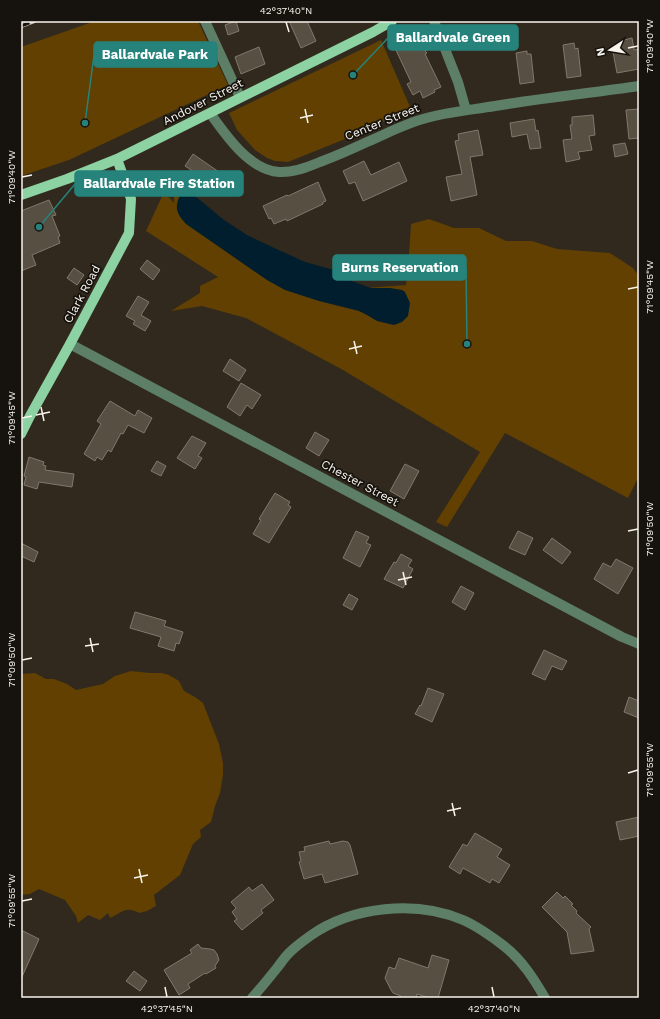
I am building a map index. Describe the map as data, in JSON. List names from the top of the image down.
{
  "streets": {
    "main road": ["Andover Street", "Clark Road"],
    "street": ["Center Street", "Chester Street"]
  },
  "crossings": [
    ["Andover Street", "Center Street"],
    ["Andover Street", "Clark Road"],
    ["Clark Road", "Chester Street"]
  ],
  "places": [
    "Ballardvale Green",
    "Ballardvale Park",
    "Ballardvale Fire Station",
    "Burns Reservation"
  ],
  "north": "left",
  "coordinates": [
    "42°37'40\"N",
    "71°09'40\"W",
    "71°09'45\"W",
    "71°09'50\"W",
    "71°09'55\"W",
    "42°37'45\"N"
  ]
}
